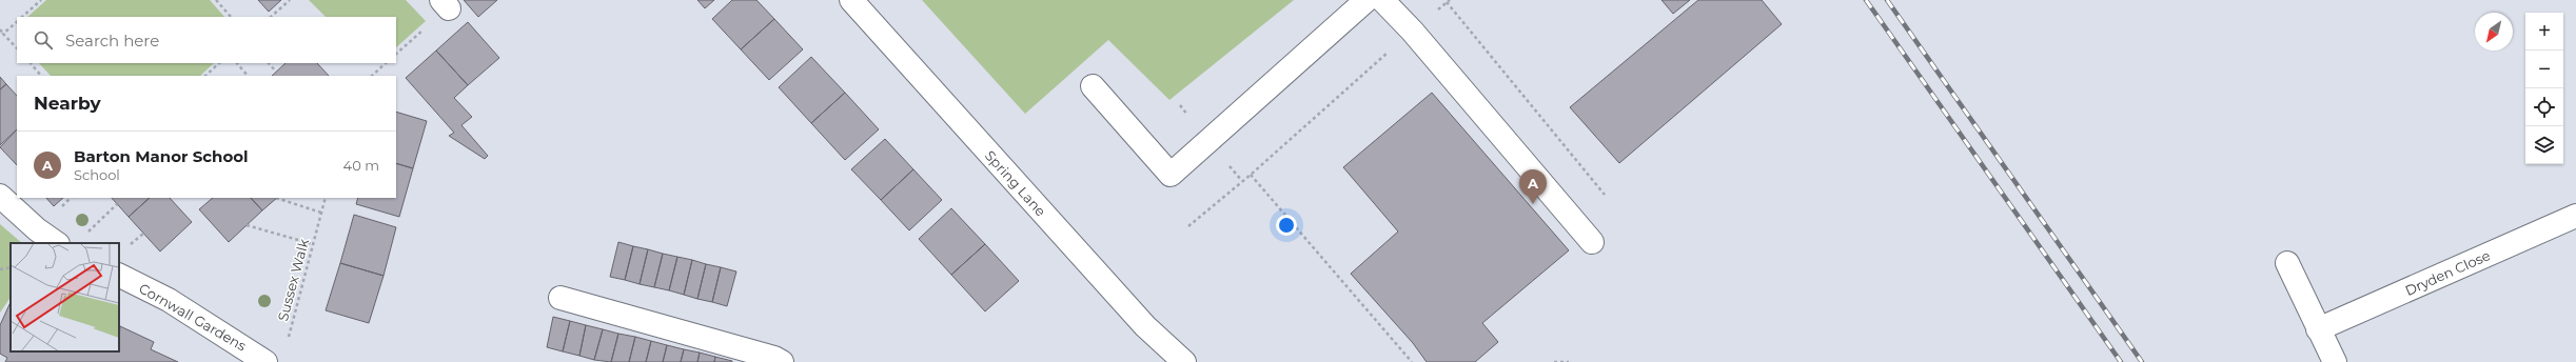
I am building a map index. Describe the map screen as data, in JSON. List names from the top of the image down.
{
  "streets": {
    "street": ["Spring Lane", "Dryden Close", "Cornwall Gardens"],
    "path": ["Sussex Walk"]
  },
  "crossings": [
    ["Sussex Walk", "Cornwall Gardens"]
  ],
  "north": "bottom left",
  "page": {
    "map_buttons": ["+", "−"],
    "search": "Search here",
    "heading": "Nearby",
    "list": [
      {
        "mark": "A",
        "name": "Barton Manor School",
        "note": "School",
        "value": "40 m"
      }
    ],
    "pins": "A"
  }
}
